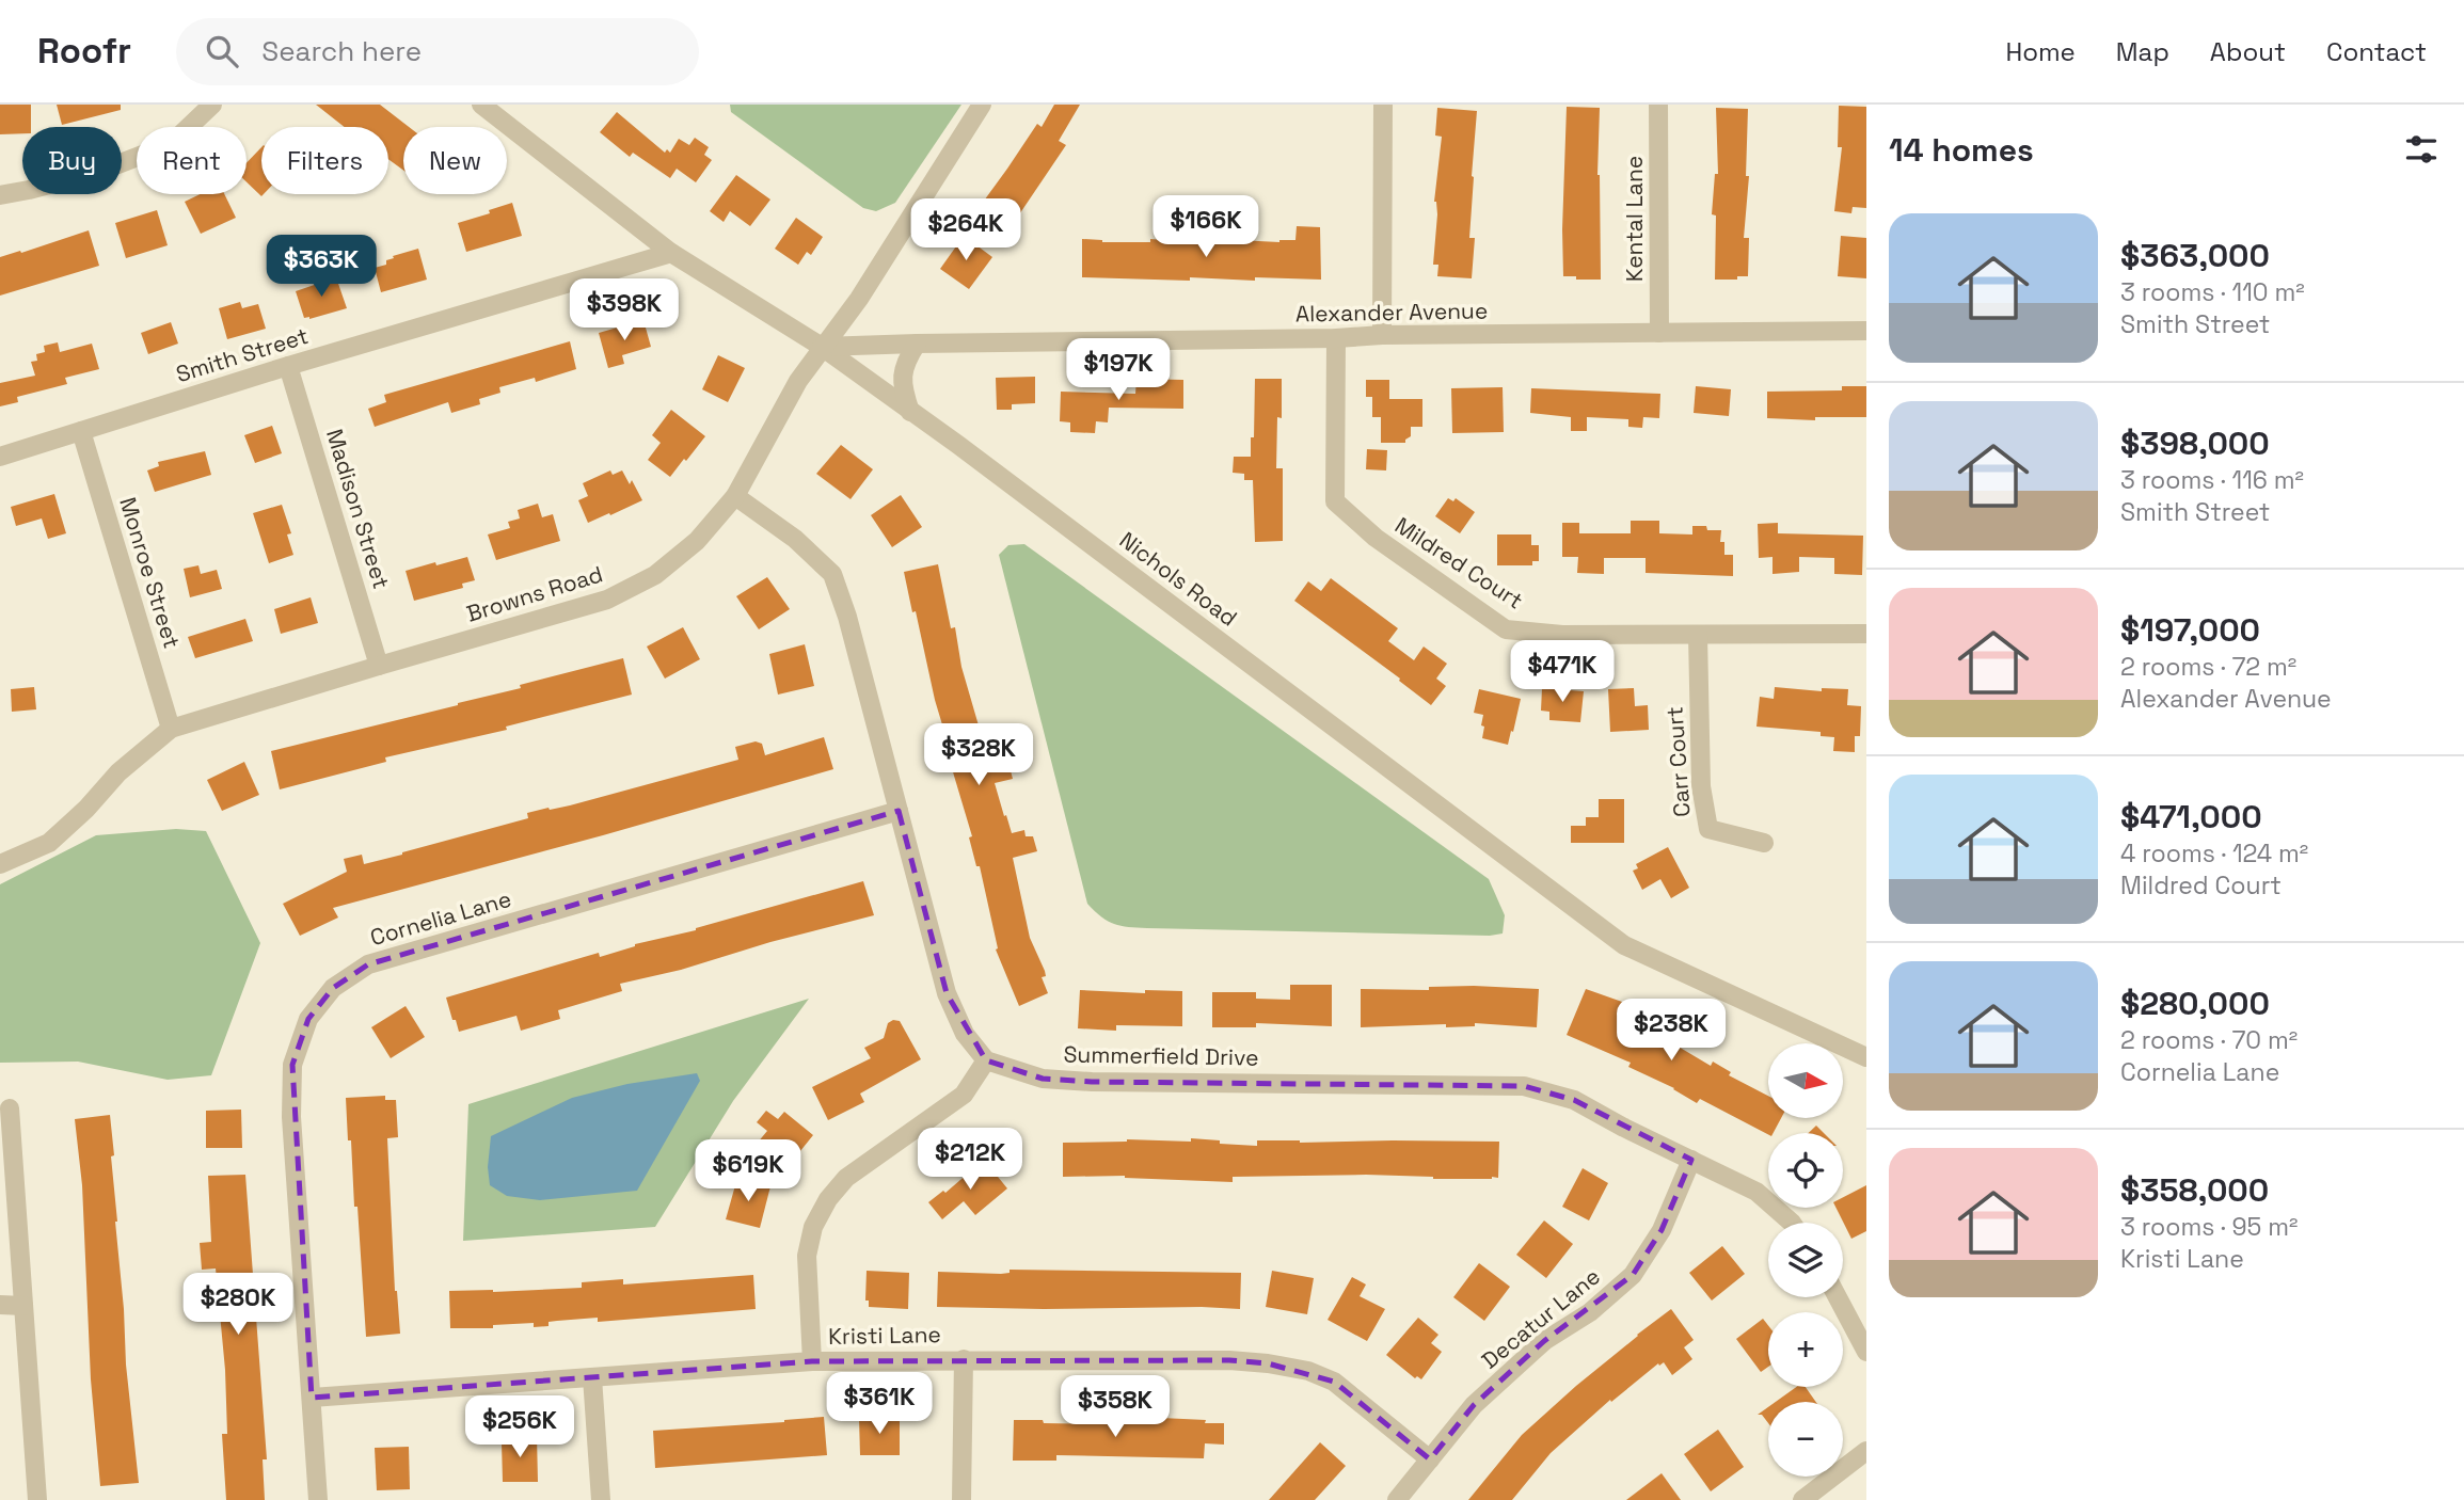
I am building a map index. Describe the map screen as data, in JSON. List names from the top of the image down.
{
  "streets": {
    "street": [
      "Kental Lane",
      "Alexander Avenue",
      "Smith Street",
      "Madison Street",
      "Mildred Court",
      "Monroe Street",
      "Nichols Road",
      "Browns Road",
      "Carr Court",
      "Cornelia Lane",
      "Summerfield Drive",
      "Decatur Lane",
      "Kristi Lane"
    ]
  },
  "crossings": [
    ["Kental Lane", "Alexander Avenue"],
    ["Alexander Avenue", "Mildred Court"],
    ["Alexander Avenue", "Nichols Road"],
    ["Alexander Avenue", "Browns Road"],
    ["Smith Street", "Madison Street"],
    ["Smith Street", "Monroe Street"],
    ["Smith Street", "Nichols Road"],
    ["Madison Street", "Browns Road"],
    ["Mildred Court", "Carr Court"],
    ["Monroe Street", "Browns Road"],
    ["Nichols Road", "Browns Road"],
    ["Cornelia Lane", "Kristi Lane"],
    ["Summerfield Drive", "Decatur Lane"],
    ["Decatur Lane", "Kristi Lane"]
  ],
  "north": "right",
  "page": {
    "header": "Roofr",
    "search": "Search here",
    "nav": [
      "Home",
      "Map",
      "About",
      "Contact"
    ],
    "heading": "14 homes",
    "chip": [
      "Buy",
      "Rent",
      "Filters",
      "New"
    ],
    "list": [
      {
        "name": "$363,000",
        "note": "3 rooms · 110 m² · Smith Street"
      },
      {
        "name": "$398,000",
        "note": "3 rooms · 116 m² · Smith Street"
      },
      {
        "name": "$197,000",
        "note": "2 rooms · 72 m² · Alexander Avenue"
      },
      {
        "name": "$471,000",
        "note": "4 rooms · 124 m² · Mildred Court"
      },
      {
        "name": "$280,000",
        "note": "2 rooms · 70 m² · Cornelia Lane"
      },
      {
        "name": "$358,000",
        "note": "3 rooms · 95 m² · Kristi Lane"
      }
    ],
    "price": [
      "$166K",
      "$264K",
      "$363K",
      "$398K",
      "$197K",
      "$471K",
      "$328K",
      "$238K",
      "$212K",
      "$619K",
      "$280K",
      "$361K",
      "$358K",
      "$256K"
    ],
    "map_buttons": ["+", "−"]
  }
}
